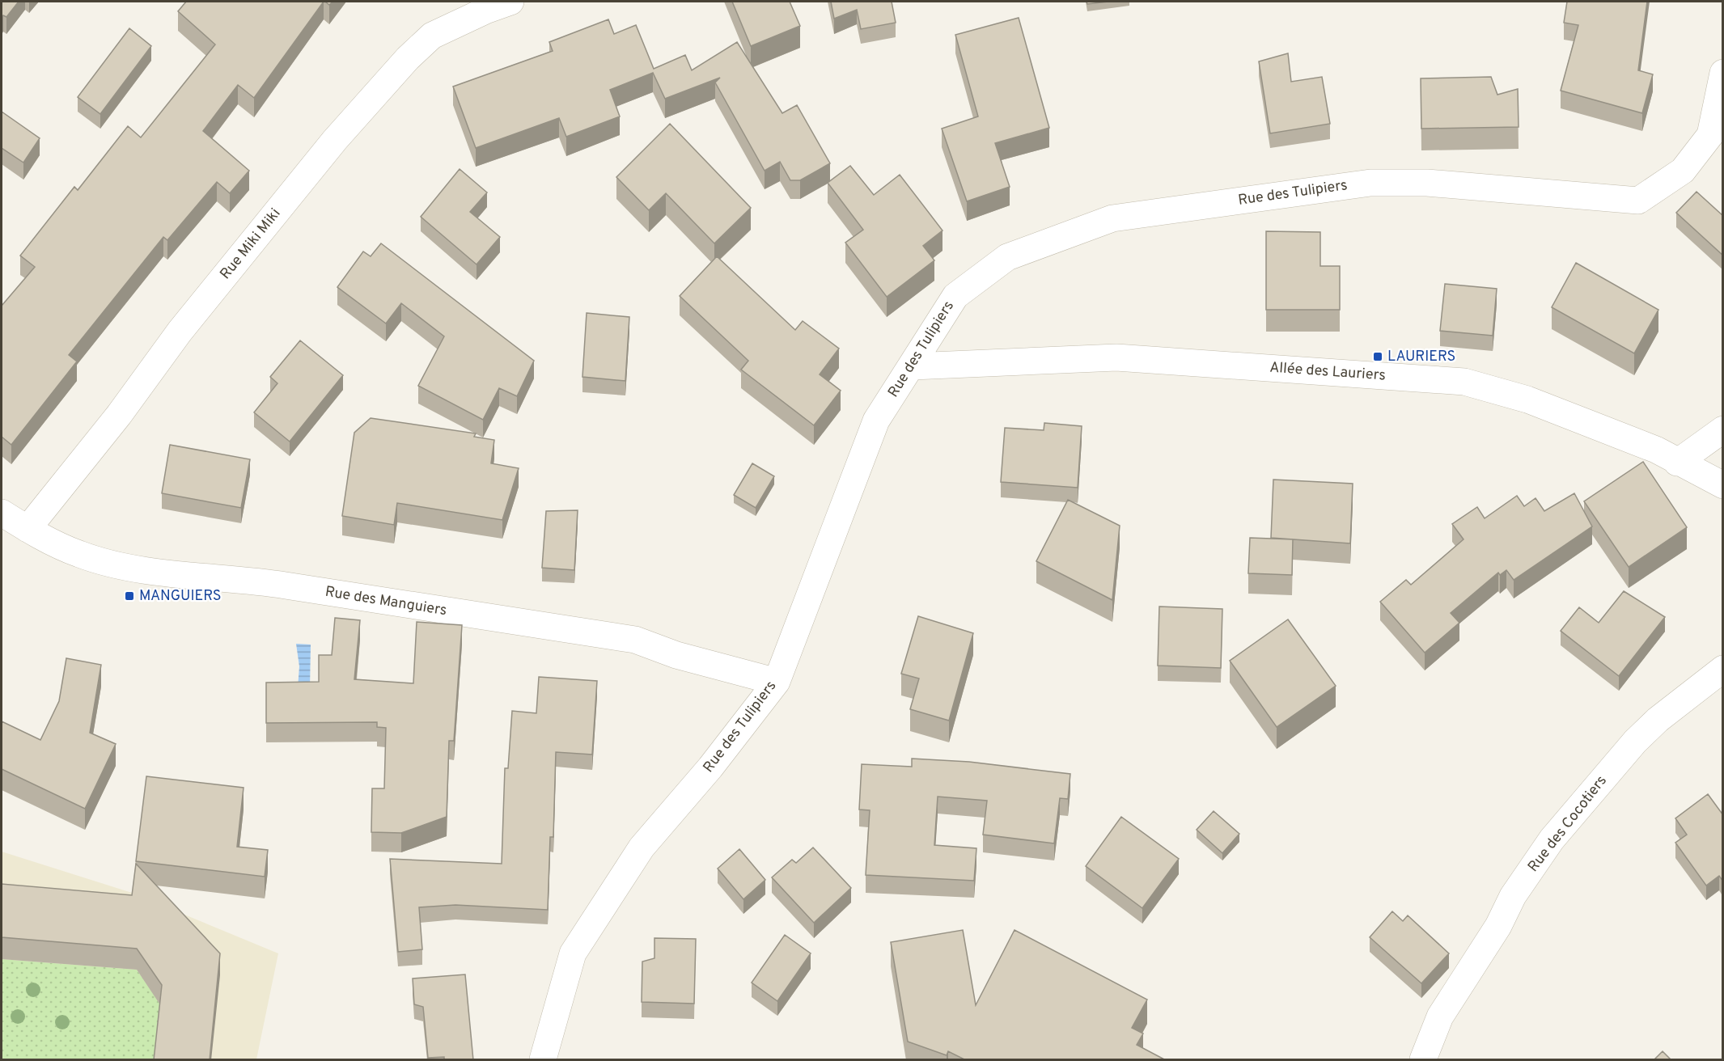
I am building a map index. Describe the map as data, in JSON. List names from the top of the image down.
{
  "streets": {
    "street": [
      "Rue des Tulipiers",
      "Rue Miki Miki",
      "Allée des Lauriers",
      "Rue des Manguiers",
      "Rue des Cocotiers"
    ]
  },
  "crossings": [
    ["Rue des Tulipiers", "Allée des Lauriers"],
    ["Rue des Tulipiers", "Rue des Manguiers"],
    ["Rue Miki Miki", "Rue des Manguiers"]
  ],
  "places": {
    "transit": ["LAURIERS", "MANGUIERS"]
  }
}
